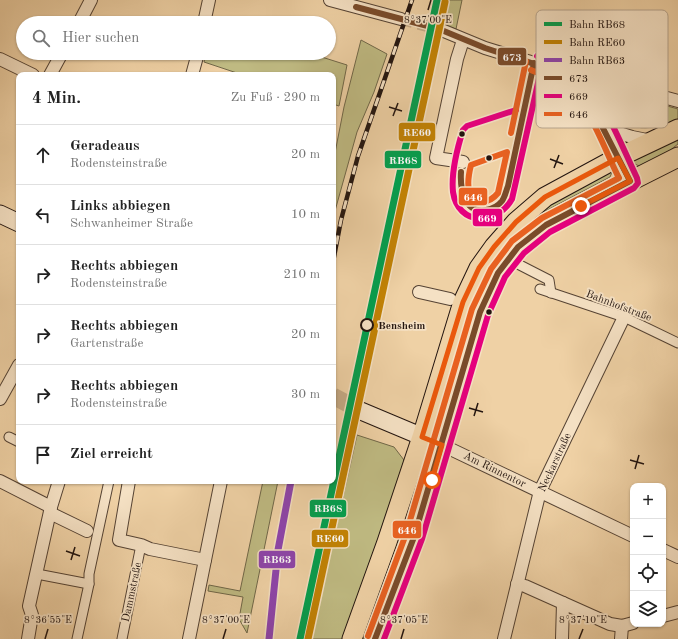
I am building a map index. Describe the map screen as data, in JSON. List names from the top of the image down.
{
  "streets": {
    "street": [
      "Bahnhofstraße",
      "Neckarstraße",
      "Am Rinnentor",
      "Dammstraße"
    ]
  },
  "crossings": [
    ["Bahnhofstraße", "Neckarstraße"],
    ["Neckarstraße", "Am Rinnentor"]
  ],
  "places": ["Bensheim"],
  "lines": [
    "rail line RB68",
    "rail line RE60",
    "transit line 673",
    "transit line 646",
    "transit line 669",
    "rail line RB63"
  ],
  "legend": [
    "Bahn RB68",
    "Bahn RE60",
    "Bahn RB63",
    "673",
    "669",
    "646"
  ],
  "page": {
    "search": "Hier suchen",
    "heading": ["4 Min.", "Zu Fuß · 290 m"],
    "list": [
      ["Geradeaus", "Rodensteinstraße", "20 m"],
      ["Links abbiegen", "Schwanheimer Straße", "10 m"],
      ["Rechts abbiegen", "Rodensteinstraße", "210 m"],
      ["Rechts abbiegen", "Gartenstraße", "20 m"],
      ["Rechts abbiegen", "Rodensteinstraße", "30 m"],
      "Ziel erreicht"
    ],
    "map_buttons": ["+", "−"]
  },
  "coordinates": [
    "8°37'00\"E",
    "8°36'55\"E",
    "8°37'05\"E",
    "8°37'10\"E"
  ]
}
